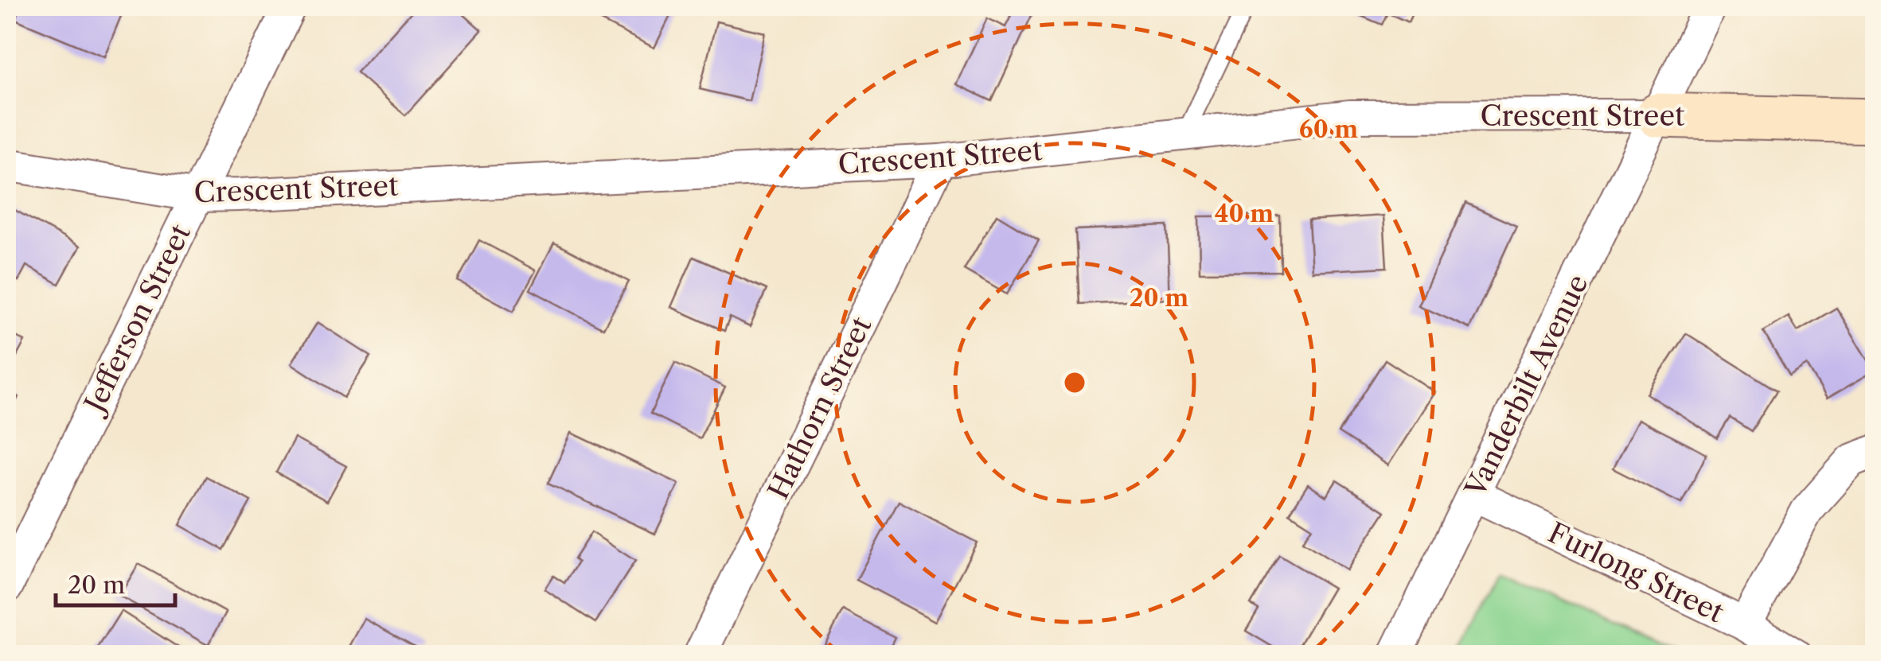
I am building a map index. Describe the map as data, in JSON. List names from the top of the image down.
{
  "streets": {
    "street": [
      "Crescent Street",
      "Jefferson Street",
      "Vanderbilt Avenue",
      "Hathorn Street",
      "Furlong Street"
    ]
  },
  "crossings": [
    ["Crescent Street", "Jefferson Street"],
    ["Crescent Street", "Vanderbilt Avenue"],
    ["Crescent Street", "Hathorn Street"],
    ["Vanderbilt Avenue", "Furlong Street"]
  ],
  "scale_bar": "20 m",
  "rings": ["60 m", "40 m", "20 m"]
}
